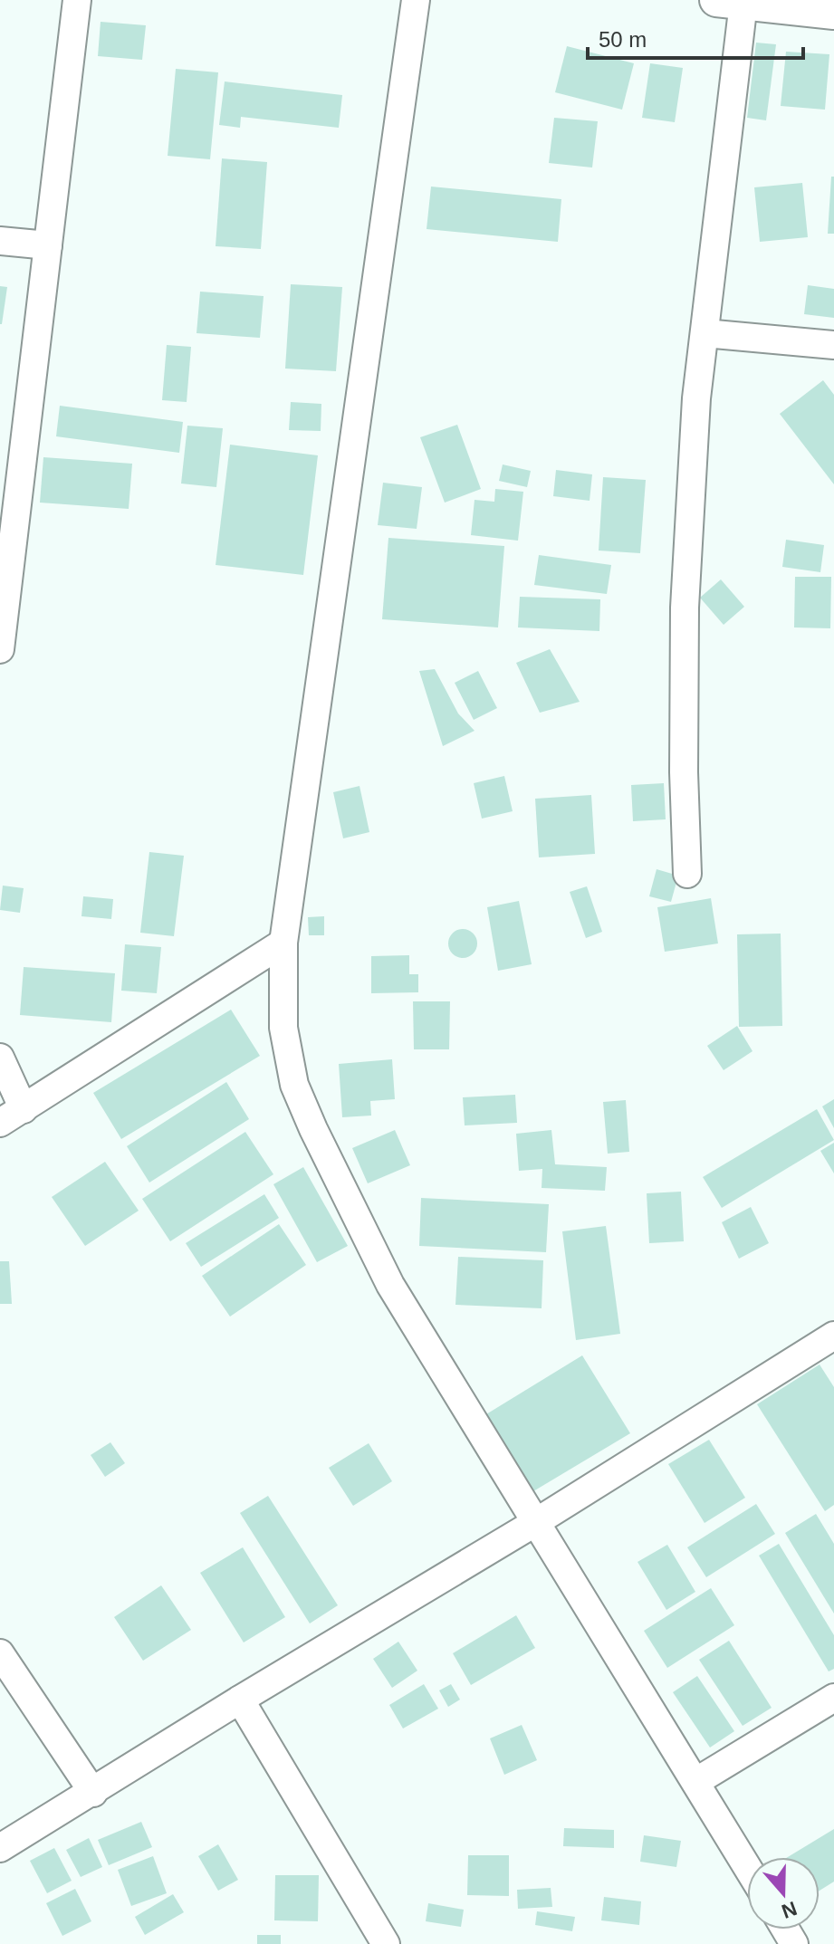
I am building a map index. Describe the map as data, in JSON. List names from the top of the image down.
{
  "scale_bar": "50 m",
  "north": "bottom"
}
